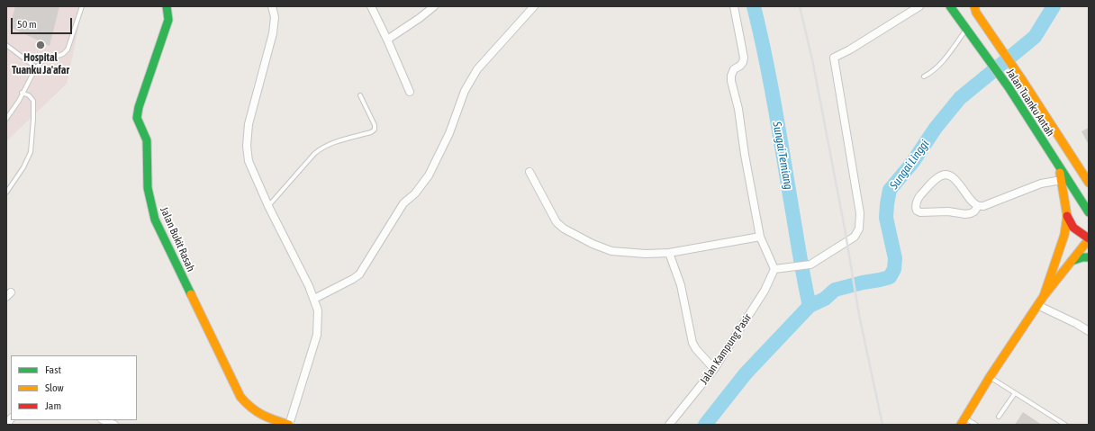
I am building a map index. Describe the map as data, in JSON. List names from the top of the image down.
{
  "streets": {
    "main road": ["Jalan Tuanku Antah", "Jalan Bukit Rasah"],
    "street": ["Jalan Kampung Pasir"]
  },
  "water": ["Sungai Temiang", "Sungai Linggi"],
  "places": ["Hospital Tuanku Ja'afar"],
  "legend": ["Fast", "Slow", "Jam"],
  "scale_bar": "50 m"
}
